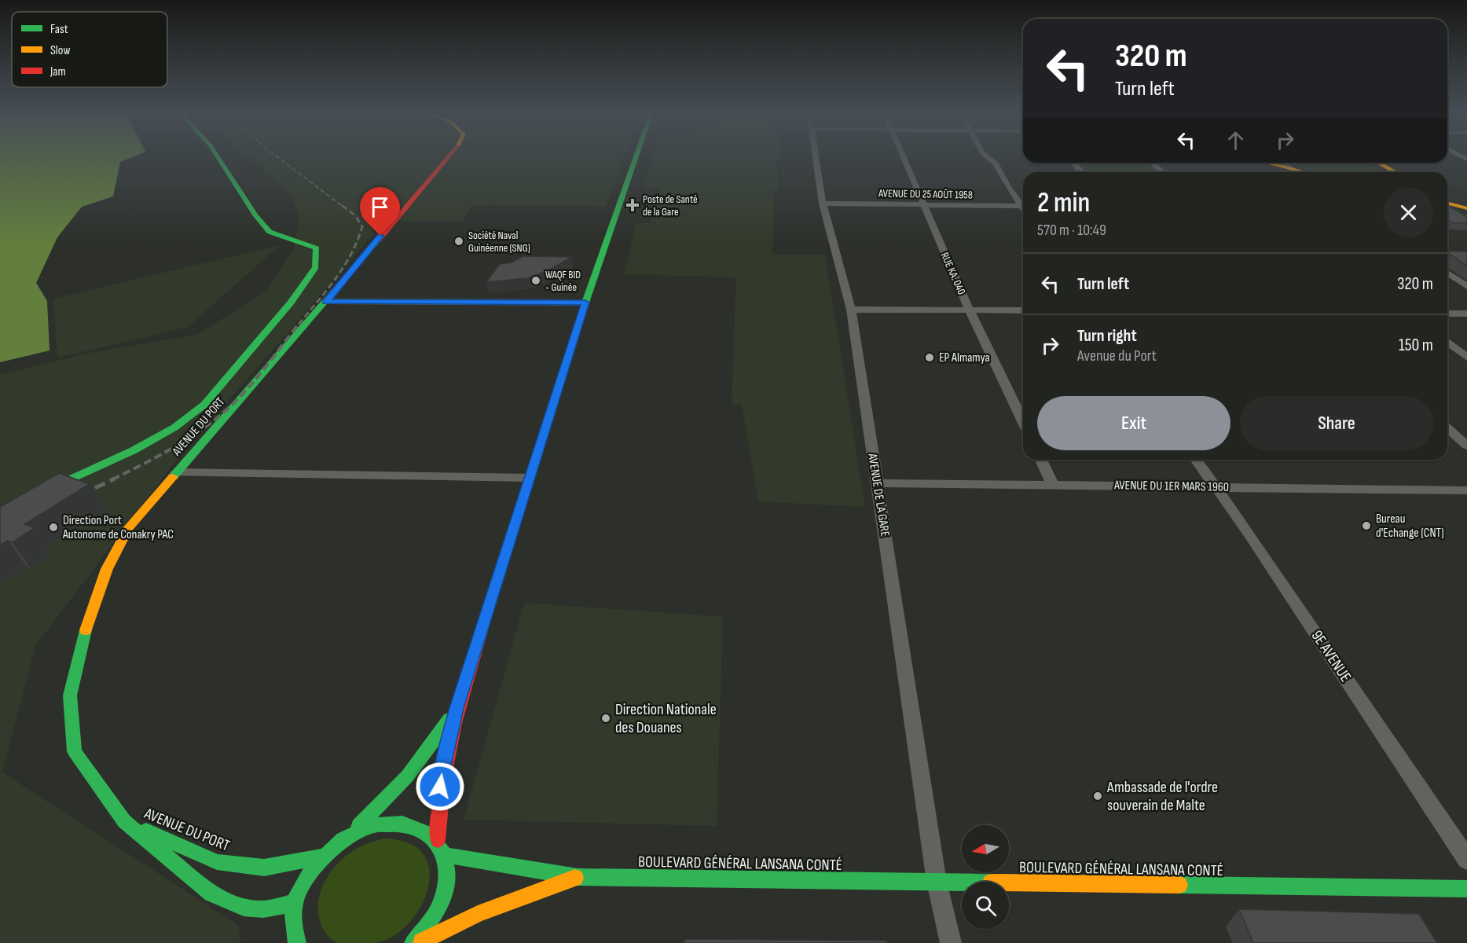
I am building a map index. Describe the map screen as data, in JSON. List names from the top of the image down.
{
  "streets": {
    "street": [
      "AVENUE DU 25 AOÛT 1958",
      "RUE KA. 040",
      "AVENUE DU PORT",
      "AVENUE DU 1ER MARS 1960",
      "AVENUE DE LA GARE",
      "9E AVENUE",
      "BOULEVARD GÉNÉRAL LANSANA CONTÉ"
    ]
  },
  "crossings": [
    ["AVENUE DU 25 AOÛT 1958", "RUE KA. 040"],
    ["AVENUE DU 25 AOÛT 1958", "AVENUE DE LA GARE"],
    ["AVENUE DU 1ER MARS 1960", "AVENUE DE LA GARE"],
    ["AVENUE DU 1ER MARS 1960", "9E AVENUE"],
    ["AVENUE DE LA GARE", "BOULEVARD GÉNÉRAL LANSANA CONTÉ"]
  ],
  "places": {
    "health": ["Poste de Santé de la Gare"],
    "other": [
      "Société Naval Guinéenne (SNG)",
      "WAQF BID - Guinée",
      "EP Almamya",
      "Bureau d'Echange (CNT)",
      "Direction Port Autonome de Conakry PAC",
      "Direction Nationale des Douanes",
      "Ambassade de l'ordre souverain de Malte"
    ]
  },
  "legend": ["Fast", "Slow", "Jam"],
  "north": "left",
  "page": {
    "turn": ["320 m", "Turn left"],
    "heading": ["2 min", "570 m · 10:49"],
    "list": [
      {
        "name": "Turn left",
        "value": "320 m"
      },
      {
        "name": "Turn right",
        "note": "Avenue du Port",
        "value": "150 m"
      }
    ],
    "buttons": ["Exit", "Share"]
  }
}
